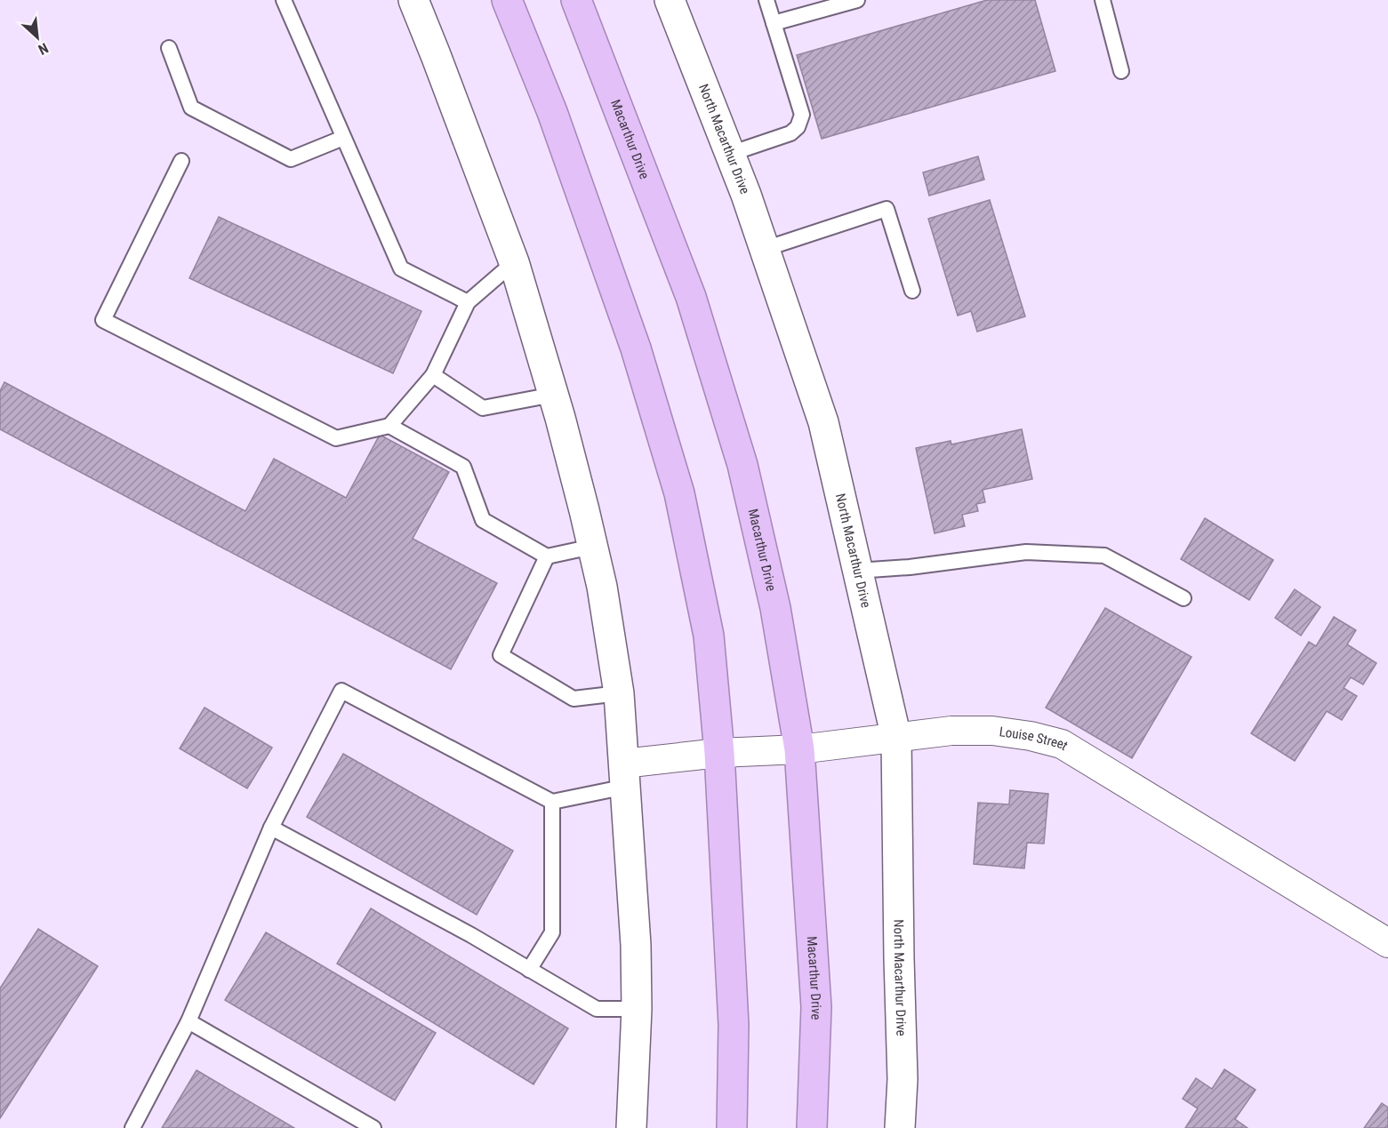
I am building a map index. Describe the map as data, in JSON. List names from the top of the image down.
{
  "streets": {
    "highway": ["Macarthur Drive"],
    "street": ["North Macarthur Drive", "Louise Street"]
  },
  "crossings": [
    ["Macarthur Drive", "Louise Street"],
    ["North Macarthur Drive", "Louise Street"]
  ],
  "north": "bottom right"
}
